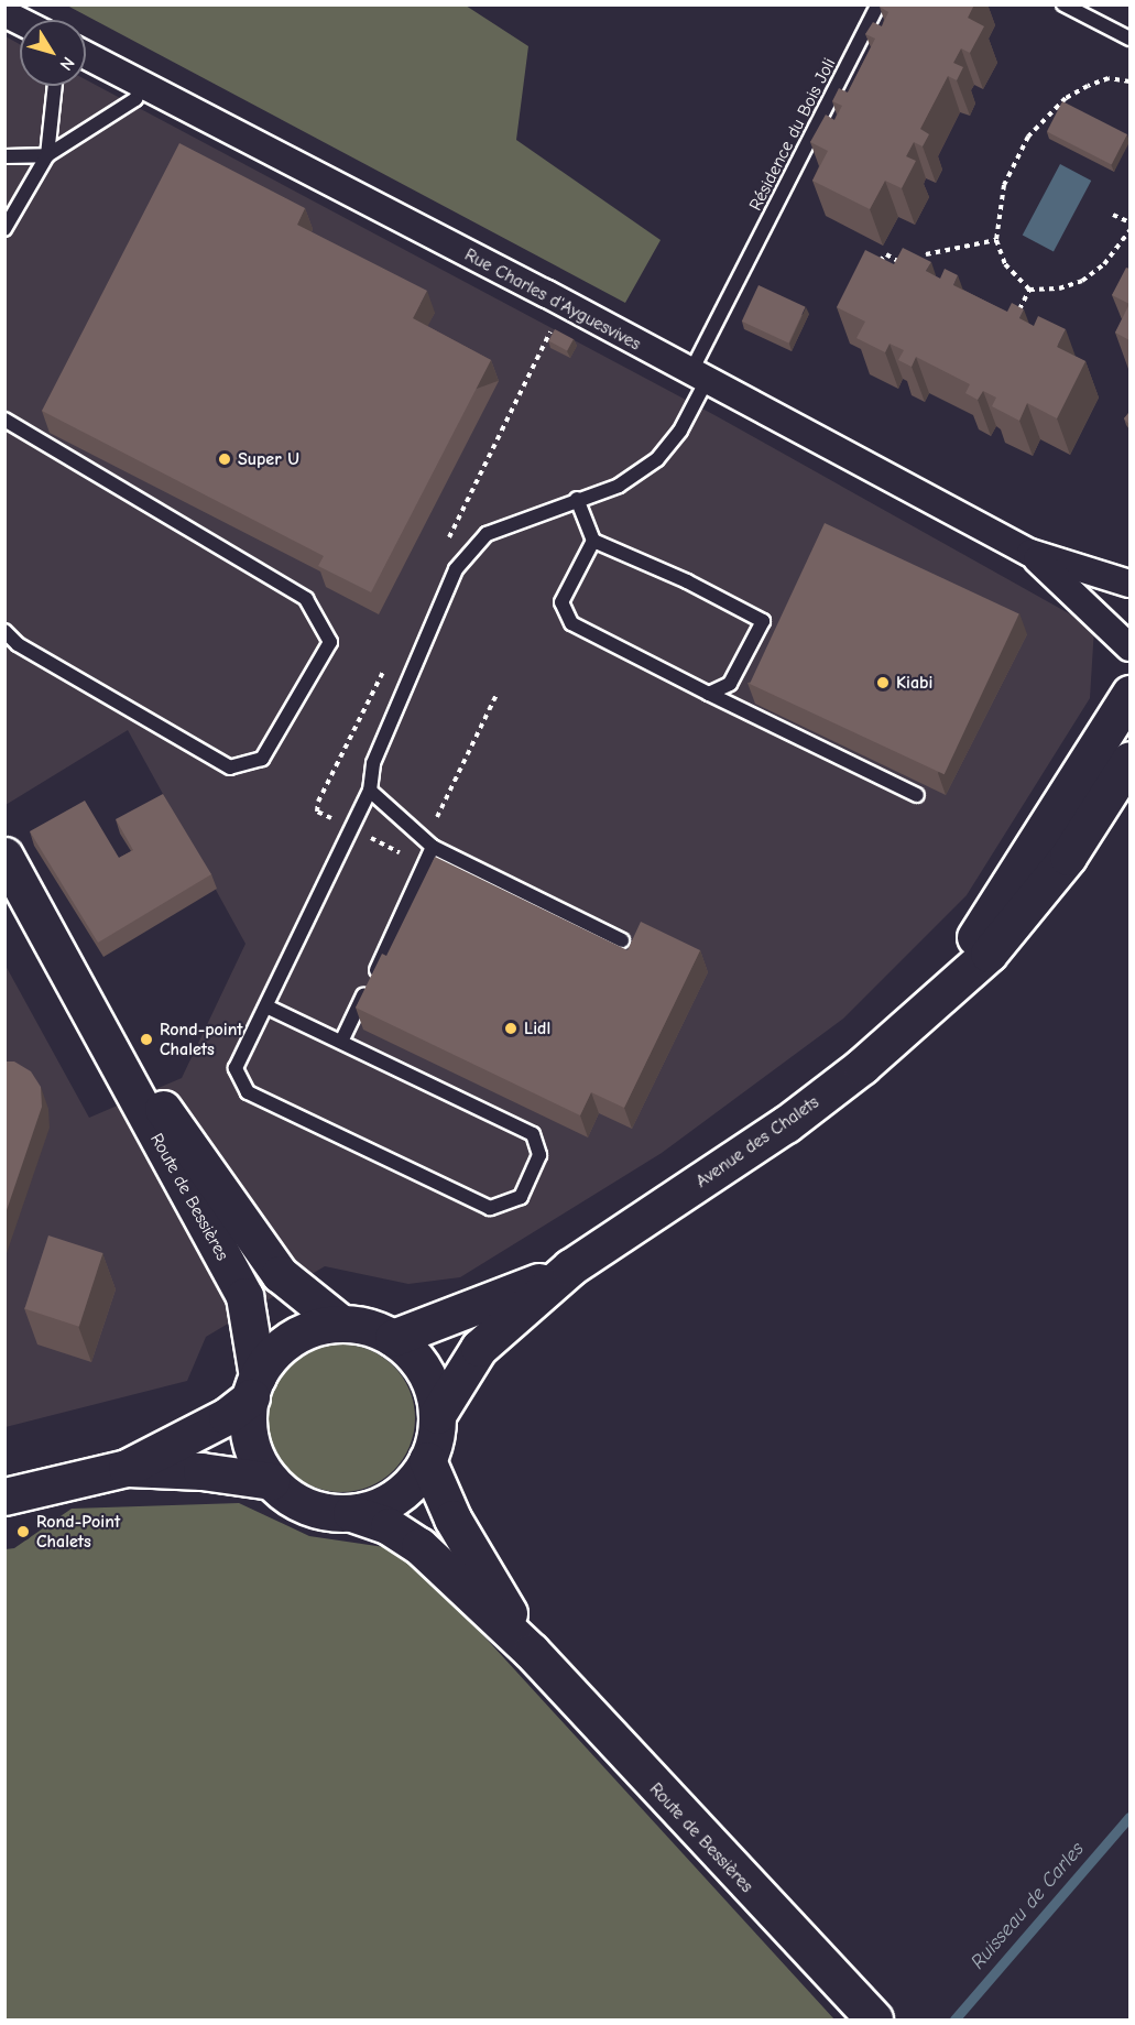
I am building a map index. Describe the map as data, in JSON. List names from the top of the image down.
{
  "streets": {
    "main road": ["Avenue des Chalets", "Route de Bessières"],
    "street": ["Rue Charles d'Ayguesvives"],
    "lane": ["Résidence du Bois Joli"]
  },
  "crossings": [
    ["Résidence du Bois Joli", "Rue Charles d'Ayguesvives"],
    ["Avenue des Chalets", "Route de Bessières"]
  ],
  "water": ["Ruisseau de Carles"],
  "places": [
    "Super U",
    "Kiabi",
    "Lidl",
    "Rond-point Chalets",
    "Rond-Point Chalets"
  ],
  "north": "bottom right"
}
